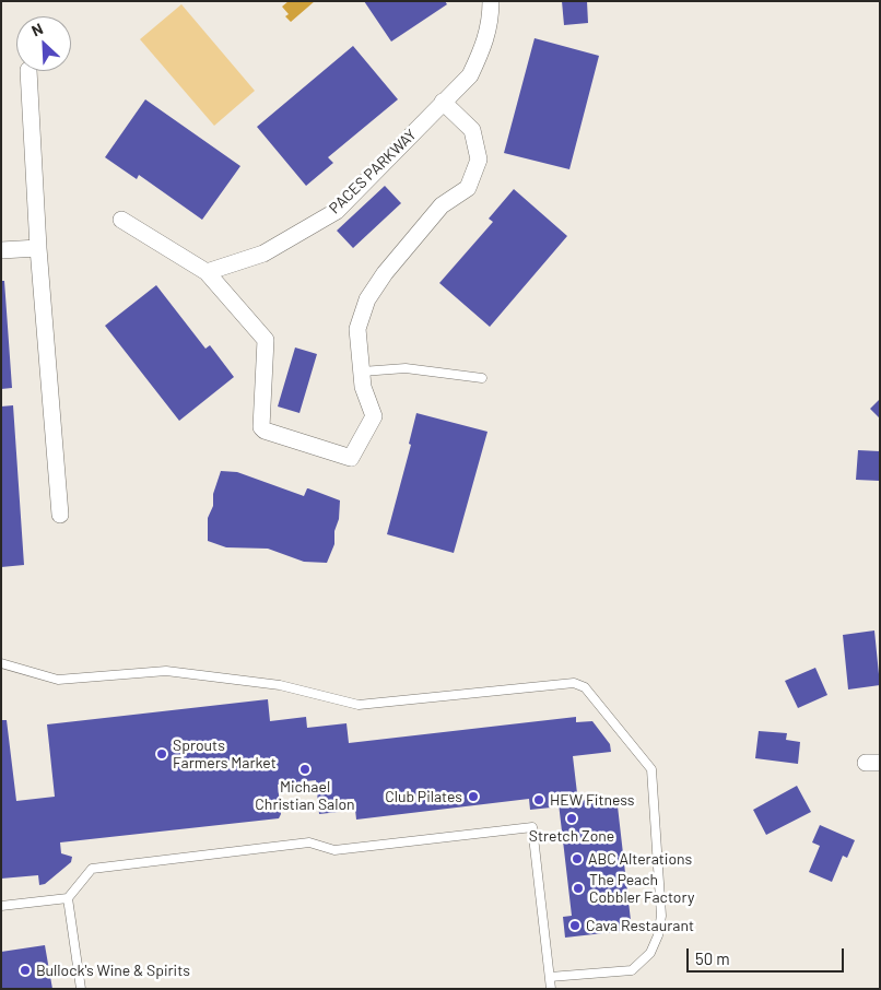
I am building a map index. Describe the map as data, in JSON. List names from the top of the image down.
{
  "streets": {
    "street": ["PACES PARKWAY"]
  },
  "places": [
    "Sprouts Farmers Market",
    "Michael Christian Salon",
    "Club Pilates",
    "HEW Fitness",
    "Stretch Zone",
    "ABC Alterations",
    "The Peach Cobbler Factory",
    "Cava Restaurant",
    "Bullock's Wine & Spirits"
  ],
  "scale_bar": "50 m",
  "north": "top left"
}
